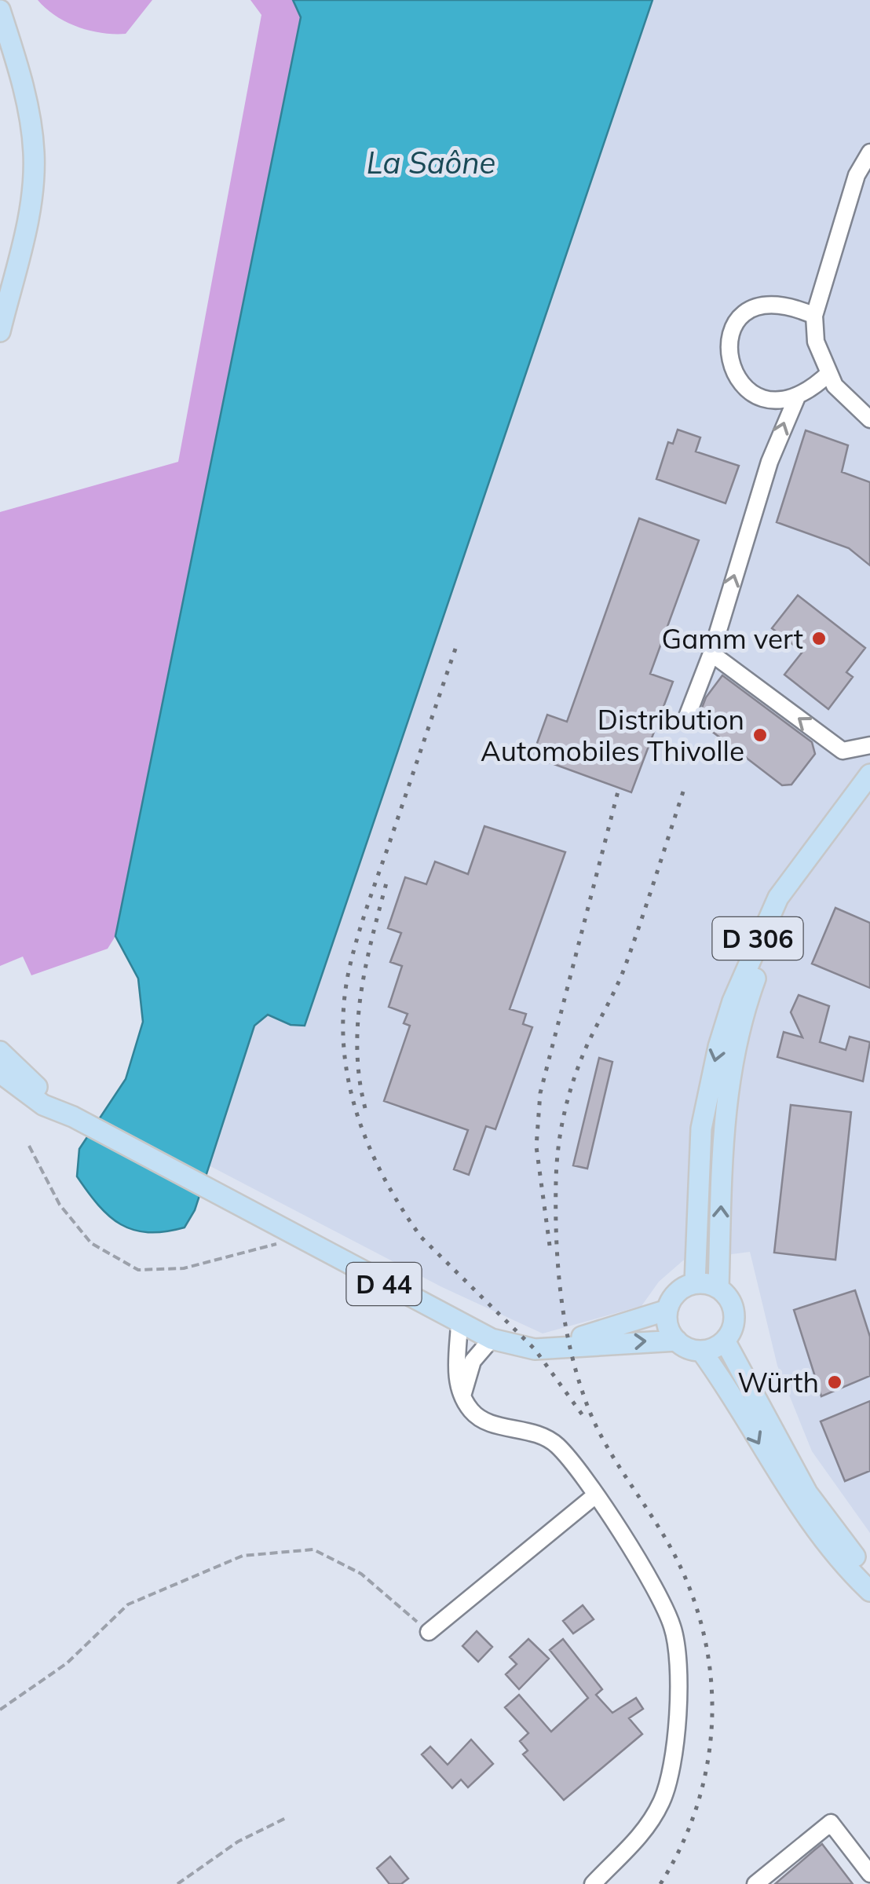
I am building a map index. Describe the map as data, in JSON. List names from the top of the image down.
{
  "streets": {
    "main road": ["D 306", "D 44"]
  },
  "crossings": [
    ["D 306", "D 44"]
  ],
  "water": ["La Saône"],
  "places": ["Gamm vert", "Distribution Automobiles Thivolle", "Würth"]
}
